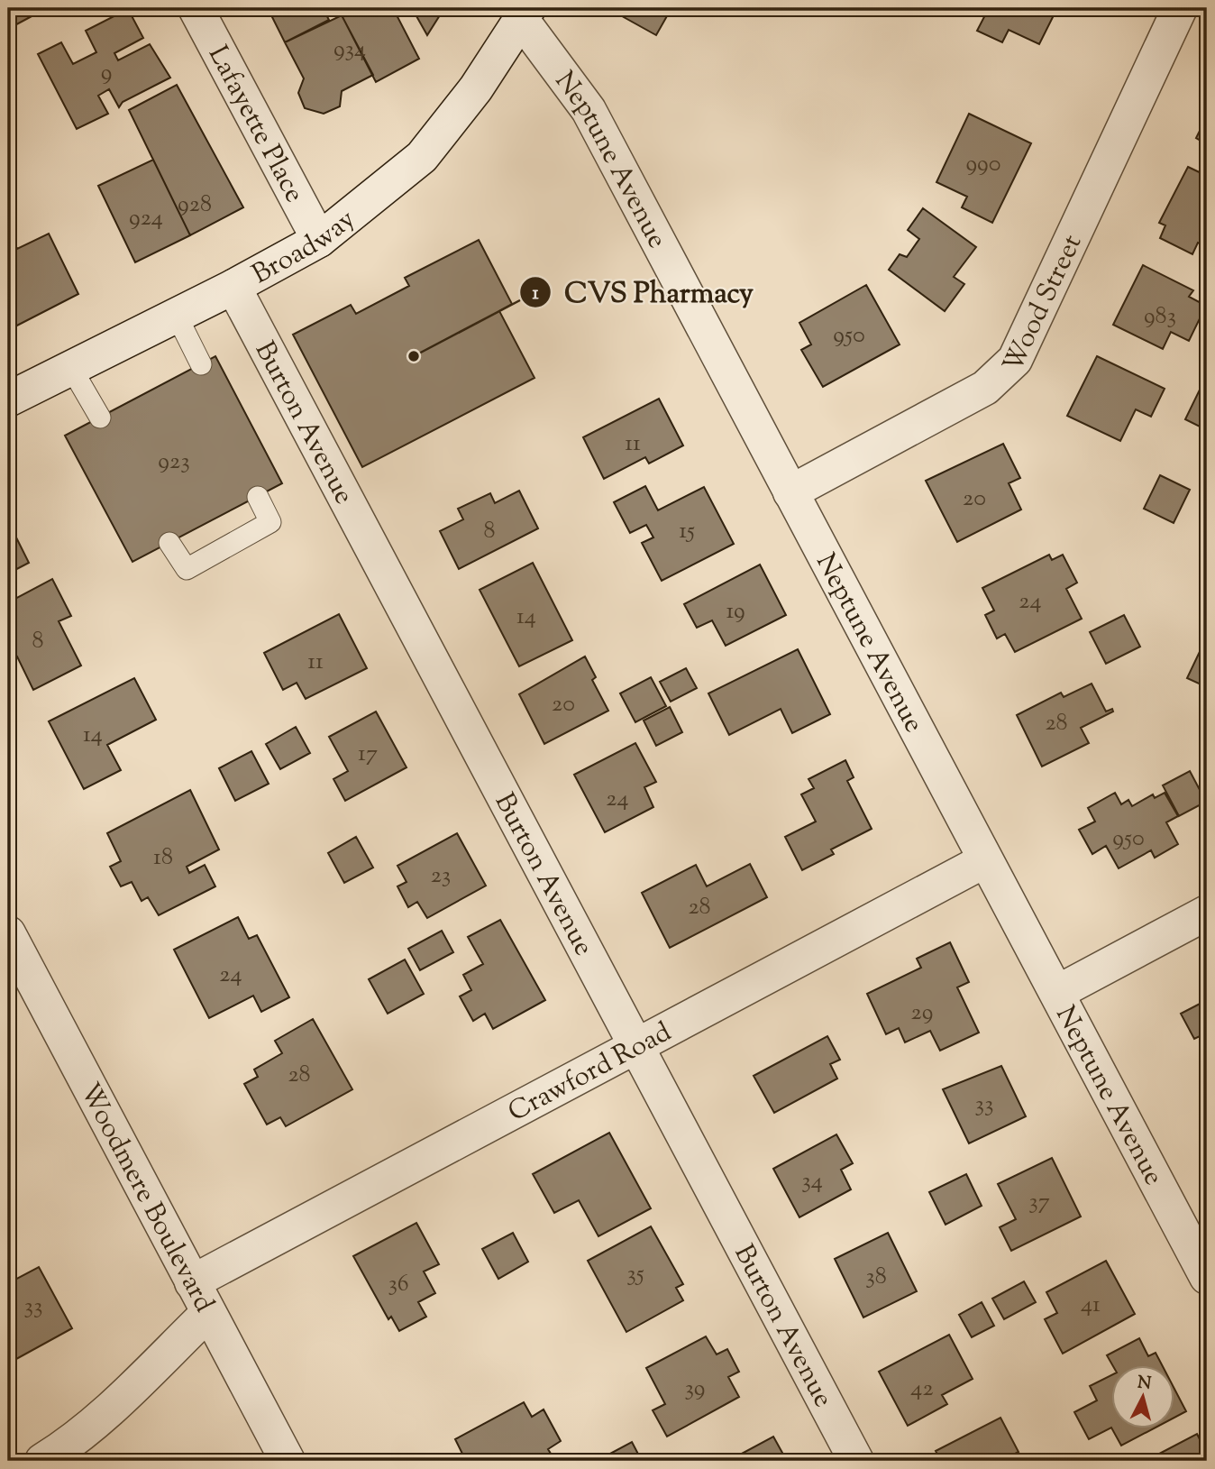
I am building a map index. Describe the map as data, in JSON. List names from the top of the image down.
{
  "streets": {
    "street": [
      "Lafayette Place",
      "Neptune Avenue",
      "Broadway",
      "Wood Street",
      "Burton Avenue",
      "Crawford Road",
      "Woodmere Boulevard"
    ]
  },
  "crossings": [
    ["Lafayette Place", "Broadway"],
    ["Neptune Avenue", "Broadway"],
    ["Neptune Avenue", "Wood Street"],
    ["Neptune Avenue", "Crawford Road"],
    ["Broadway", "Burton Avenue"],
    ["Burton Avenue", "Crawford Road"],
    ["Crawford Road", "Woodmere Boulevard"]
  ],
  "places": ["CVS Pharmacy"],
  "house_numbers": [
    "934",
    "9",
    "990",
    "928",
    "924",
    "983",
    "950",
    "11",
    "923",
    "20",
    "8",
    "15",
    "24",
    "19",
    "14",
    "8",
    "11",
    "20",
    "28",
    "14",
    "17",
    "24",
    "950",
    "18",
    "23",
    "28",
    "24",
    "29",
    "28",
    "33",
    "34",
    "37",
    "35",
    "38",
    "36",
    "41",
    "33",
    "39",
    "42"
  ],
  "north": "top"
}
